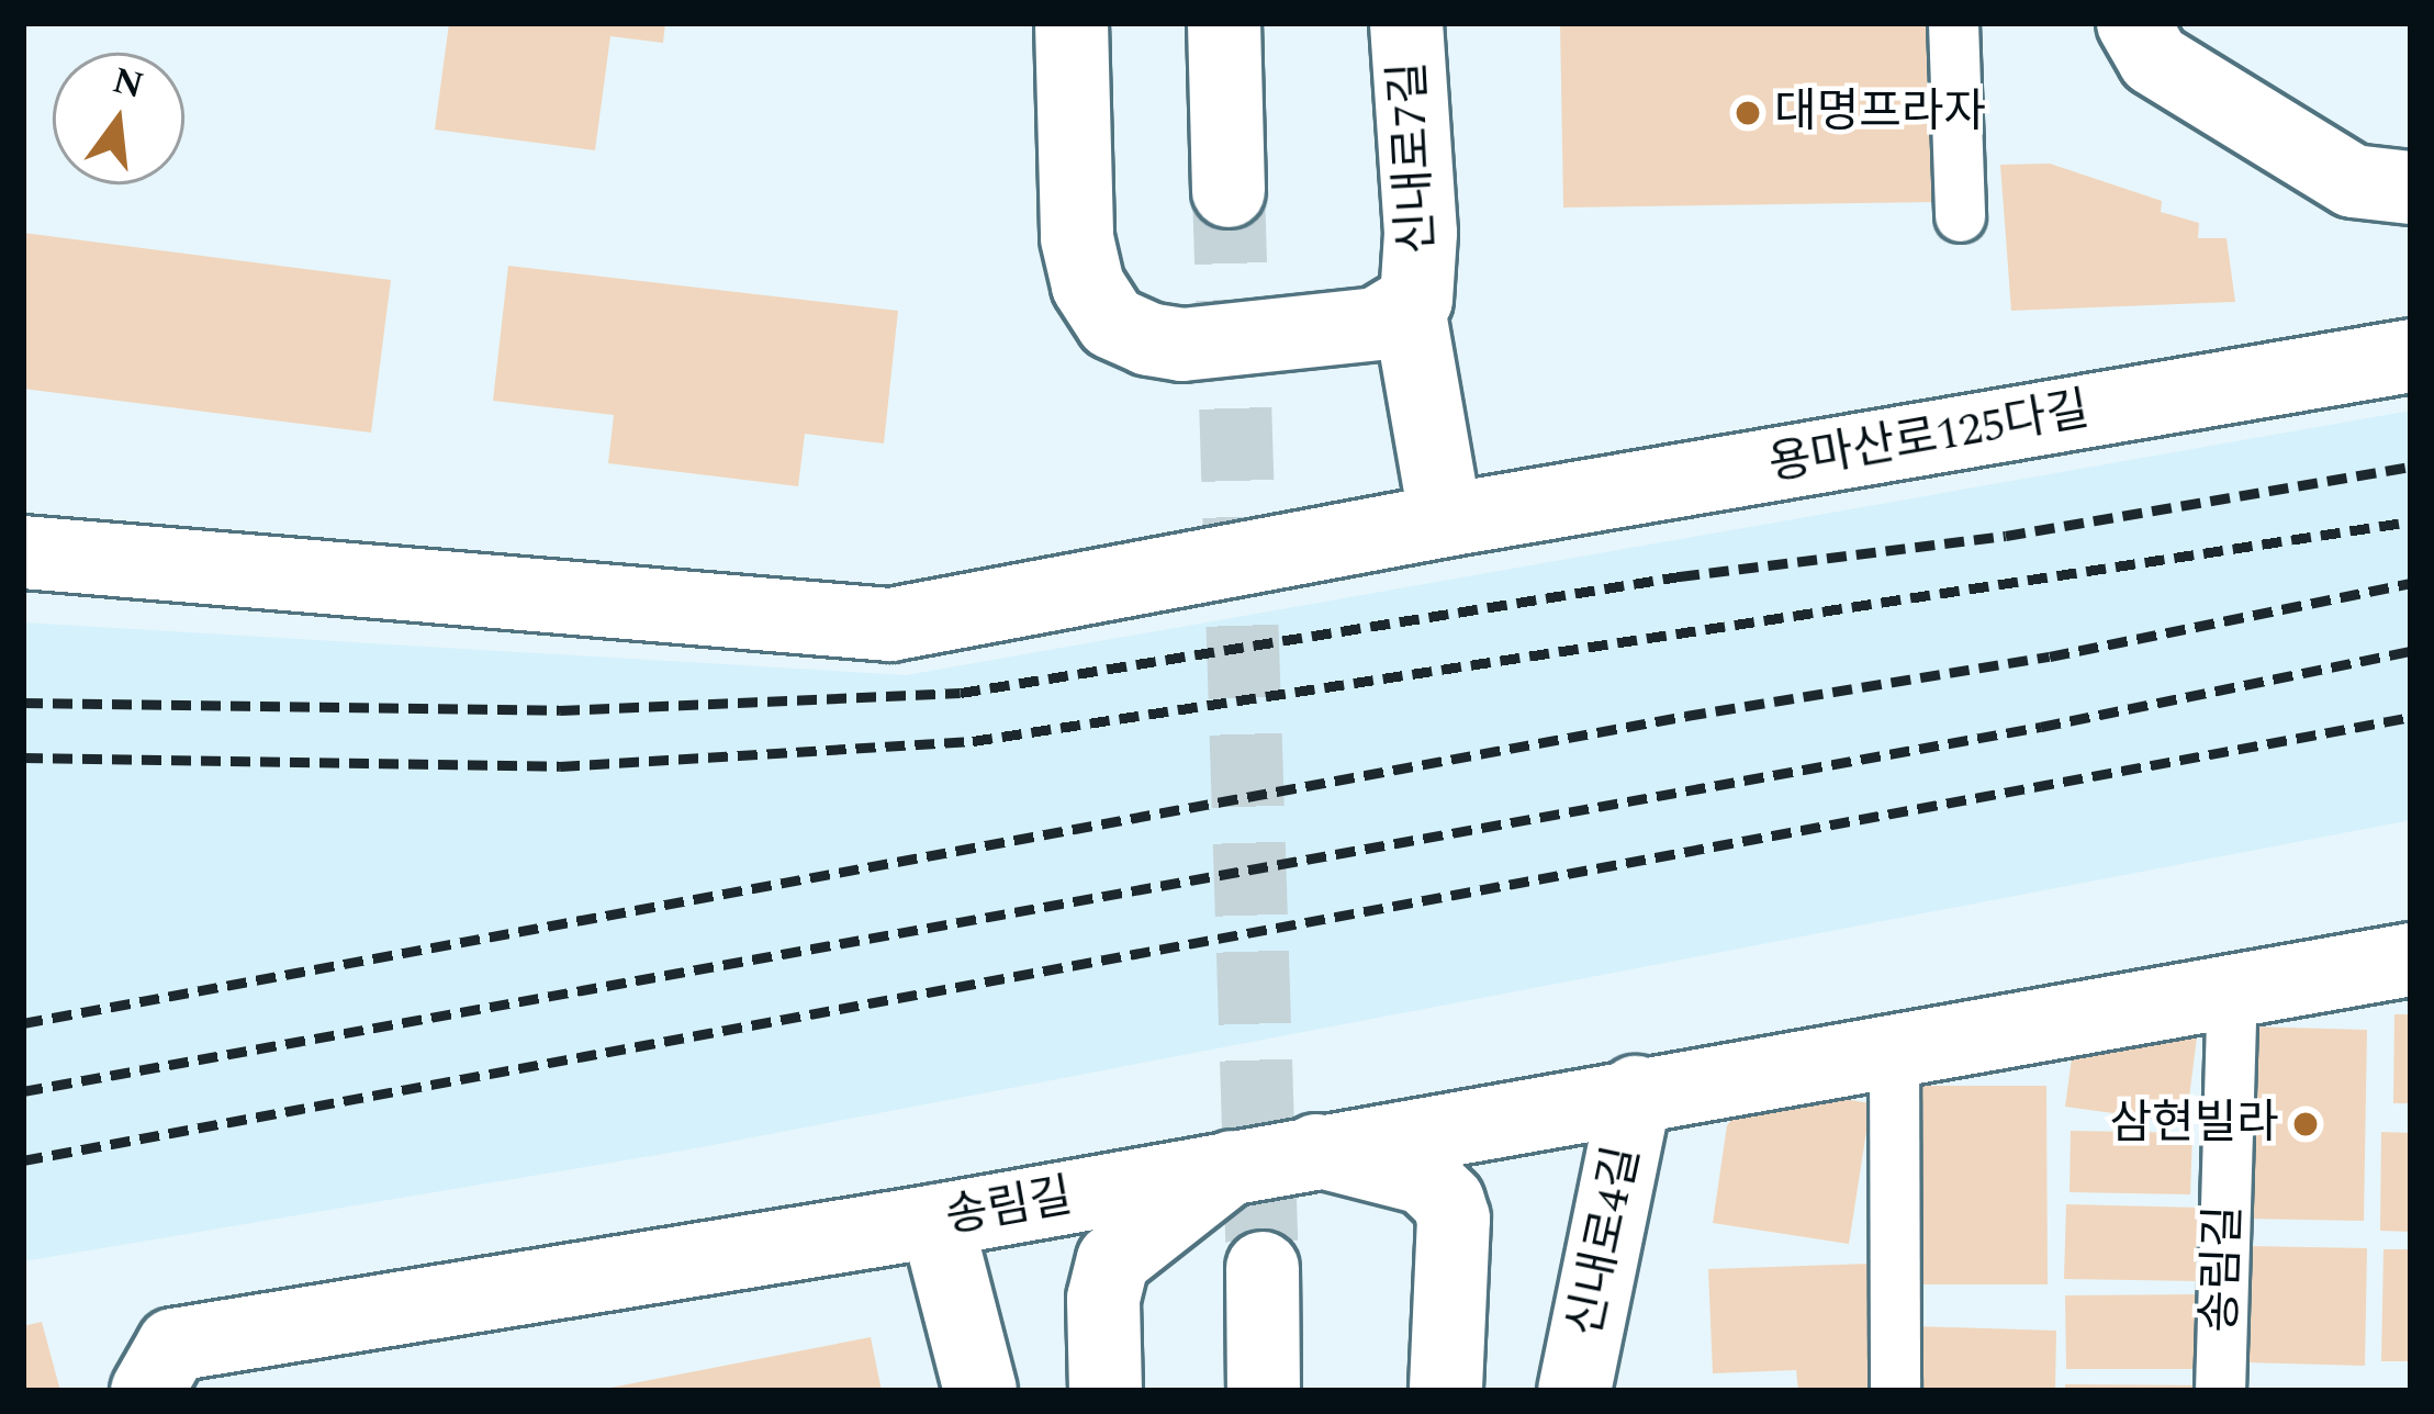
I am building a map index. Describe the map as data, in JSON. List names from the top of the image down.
{
  "streets": {
    "street": [
      "신내로7길",
      "용마산로125다길",
      "송림길",
      "신내로4길"
    ]
  },
  "crossings": [
    ["송림길", "신내로4길"]
  ],
  "places": ["대명프라자", "삼현빌라"],
  "north": "top"
}
